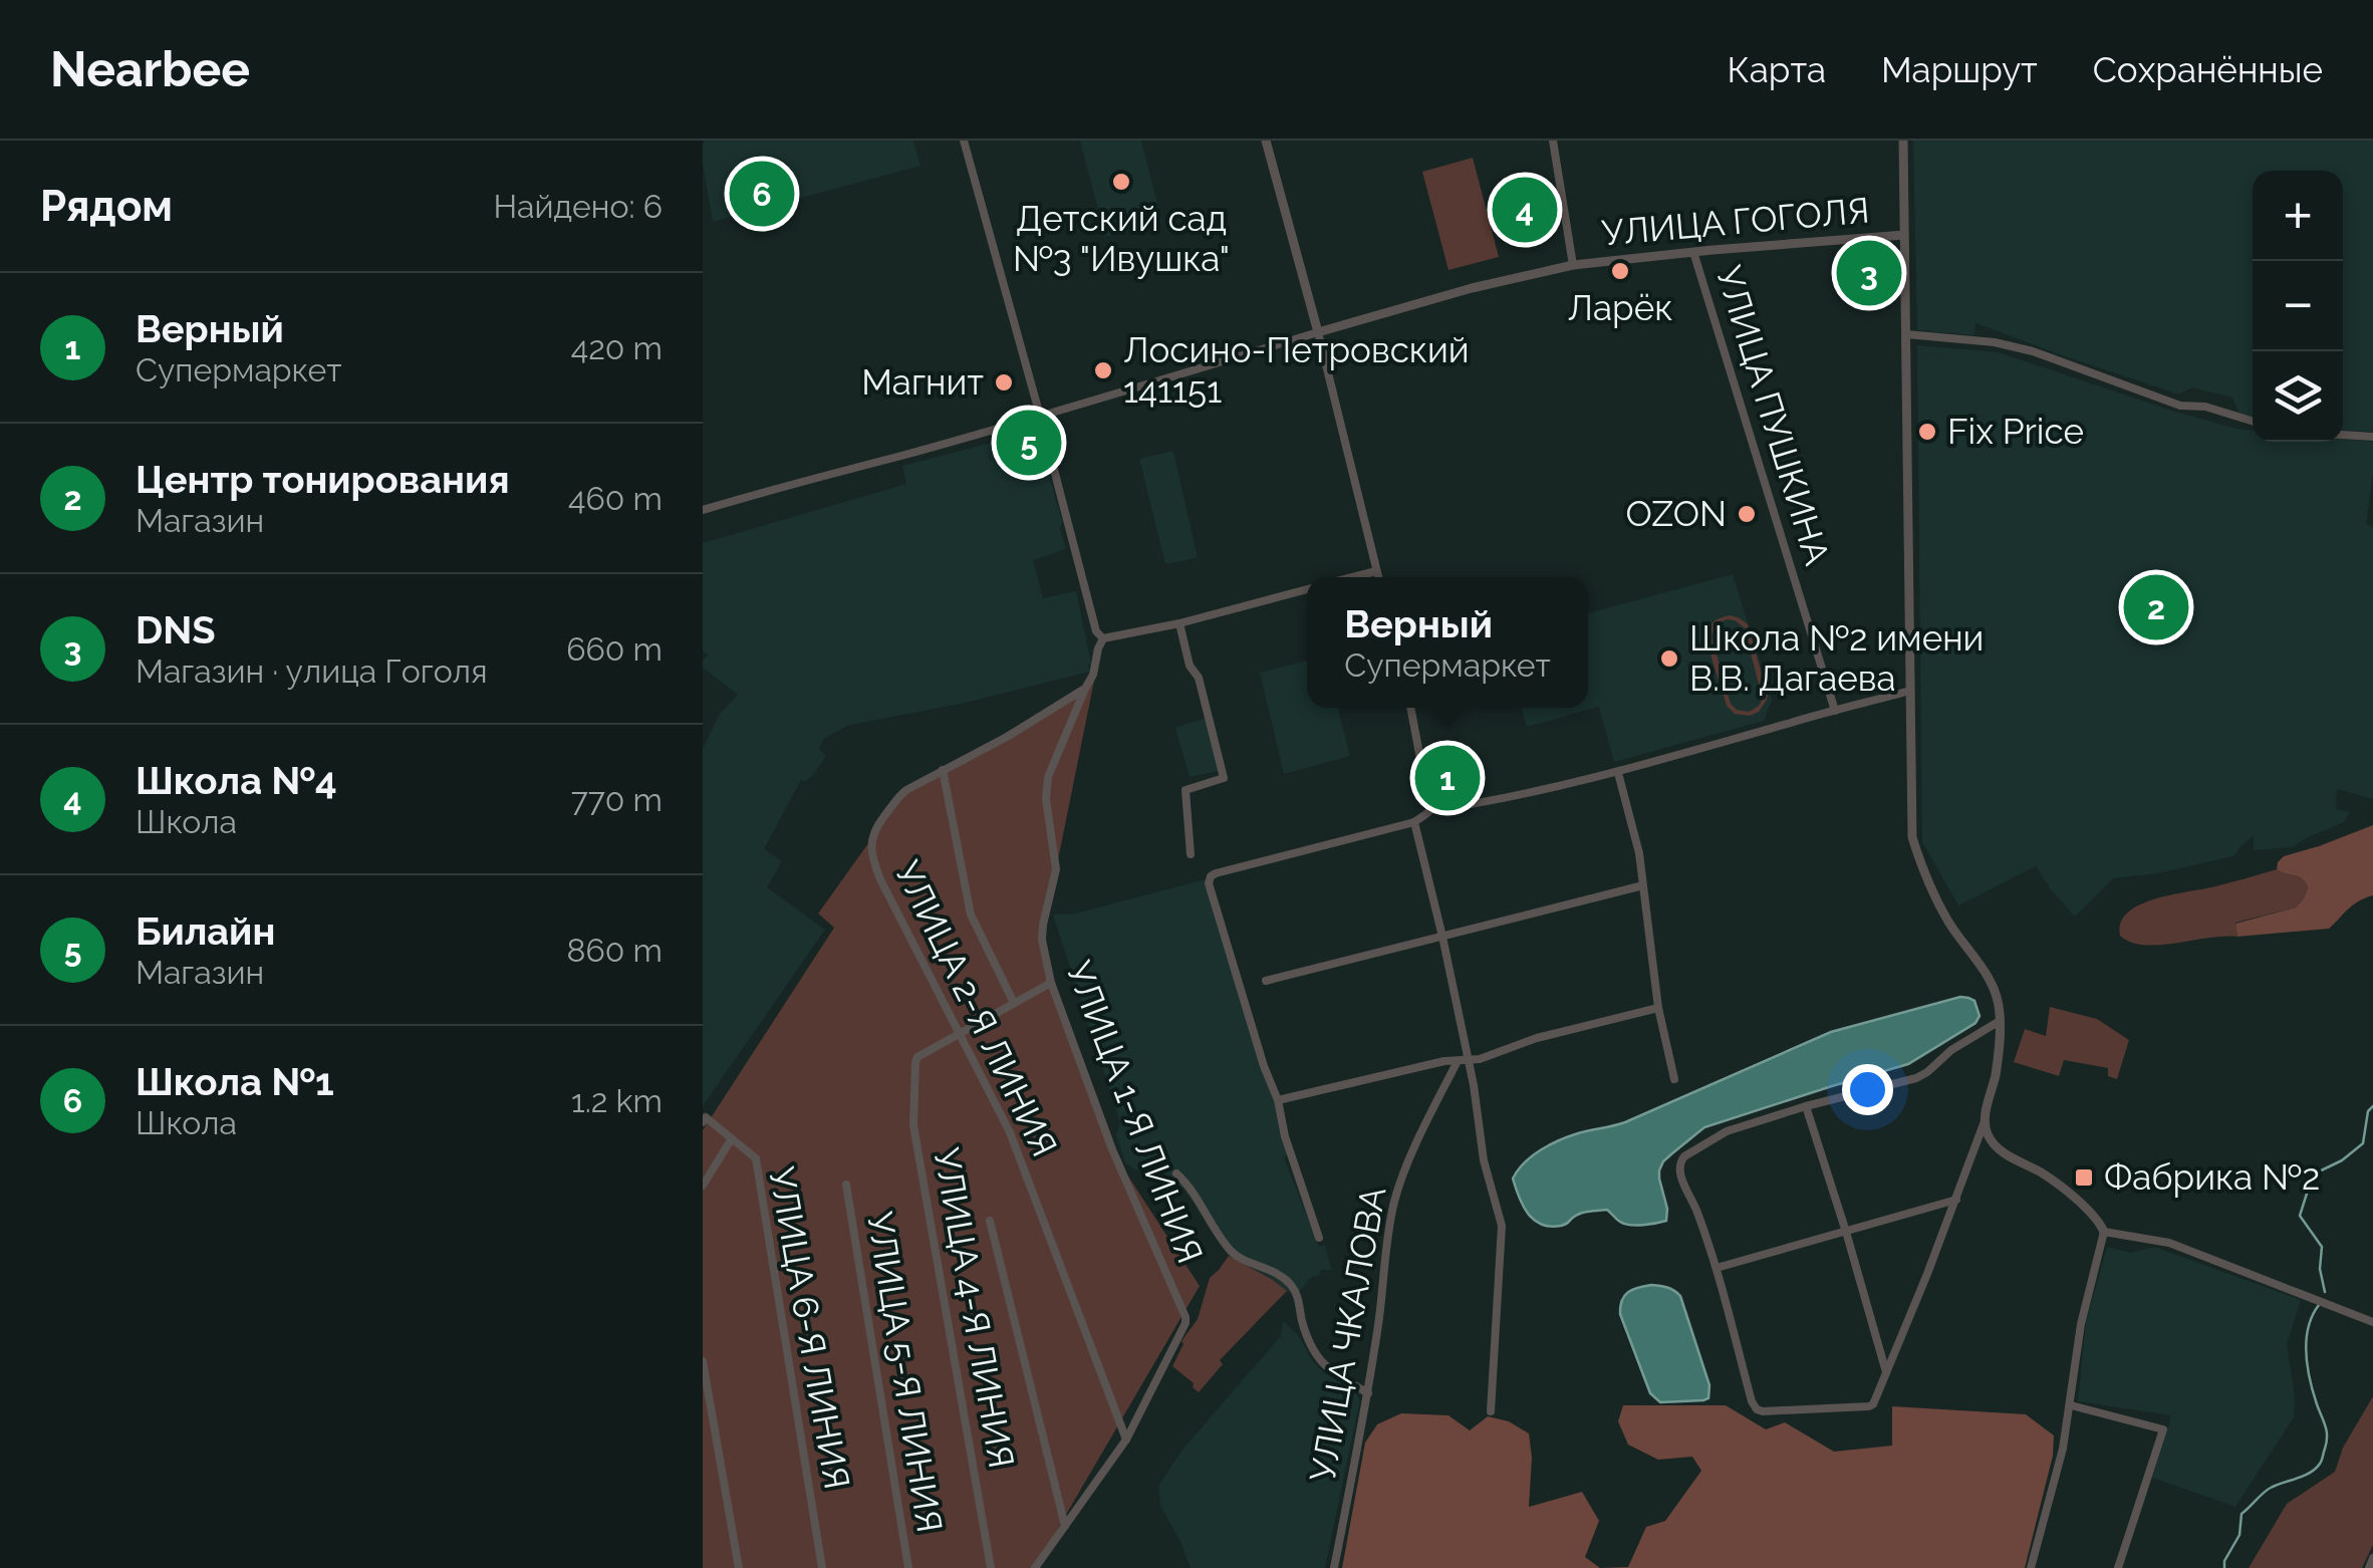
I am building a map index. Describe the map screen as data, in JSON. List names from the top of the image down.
{
  "streets": {
    "street": [
      "УЛИЦА ГОГОЛЯ",
      "УЛИЦА ПУШКИНА",
      "УЛИЦА 2-Я ЛИНИЯ",
      "УЛИЦА 1-Я ЛИНИЯ",
      "УЛИЦА 4-Я ЛИНИЯ",
      "УЛИЦА 6-Я ЛИНИЯ",
      "УЛИЦА ЧКАЛОВА",
      "УЛИЦА 5-Я ЛИНИЯ"
    ]
  },
  "crossings": [
    ["УЛИЦА ГОГОЛЯ", "УЛИЦА ПУШКИНА"],
    ["УЛИЦА 2-Я ЛИНИЯ", "УЛИЦА 1-Я ЛИНИЯ"],
    ["УЛИЦА 2-Я ЛИНИЯ", "УЛИЦА 4-Я ЛИНИЯ"]
  ],
  "places": {
    "other": [
      "Детский сад №3 \"Ивушка\"",
      "Ларёк",
      "Лосино-Петровский 141151",
      "Магнит",
      "Fix Price",
      "OZON",
      "Школа №2 имени В.В. Дагаева"
    ],
    "transit": ["Фабрика №2"]
  },
  "page": {
    "header": "Nearbee",
    "nav": ["Карта", "Маршрут", "Сохранённые"],
    "heading": ["Рядом", "Найдено: 6"],
    "pins": [
      "6",
      "4",
      "3",
      "5",
      "2",
      "1"
    ],
    "map_buttons": ["+", "−"],
    "list": [
      {
        "mark": "1",
        "name": "Верный",
        "note": "Супермаркет",
        "value": "420 m"
      },
      {
        "mark": "2",
        "name": "Центр тонирования",
        "note": "Магазин",
        "value": "460 m"
      },
      {
        "mark": "3",
        "name": "DNS",
        "note": "Магазин · улица Гоголя",
        "value": "660 m"
      },
      {
        "mark": "4",
        "name": "Школа №4",
        "note": "Школа",
        "value": "770 m"
      },
      {
        "mark": "5",
        "name": "Билайн",
        "note": "Магазин",
        "value": "860 m"
      },
      {
        "mark": "6",
        "name": "Школа №1",
        "note": "Школа",
        "value": "1.2 km"
      }
    ],
    "popup": ["Верный", "Супермаркет"]
  }
}
